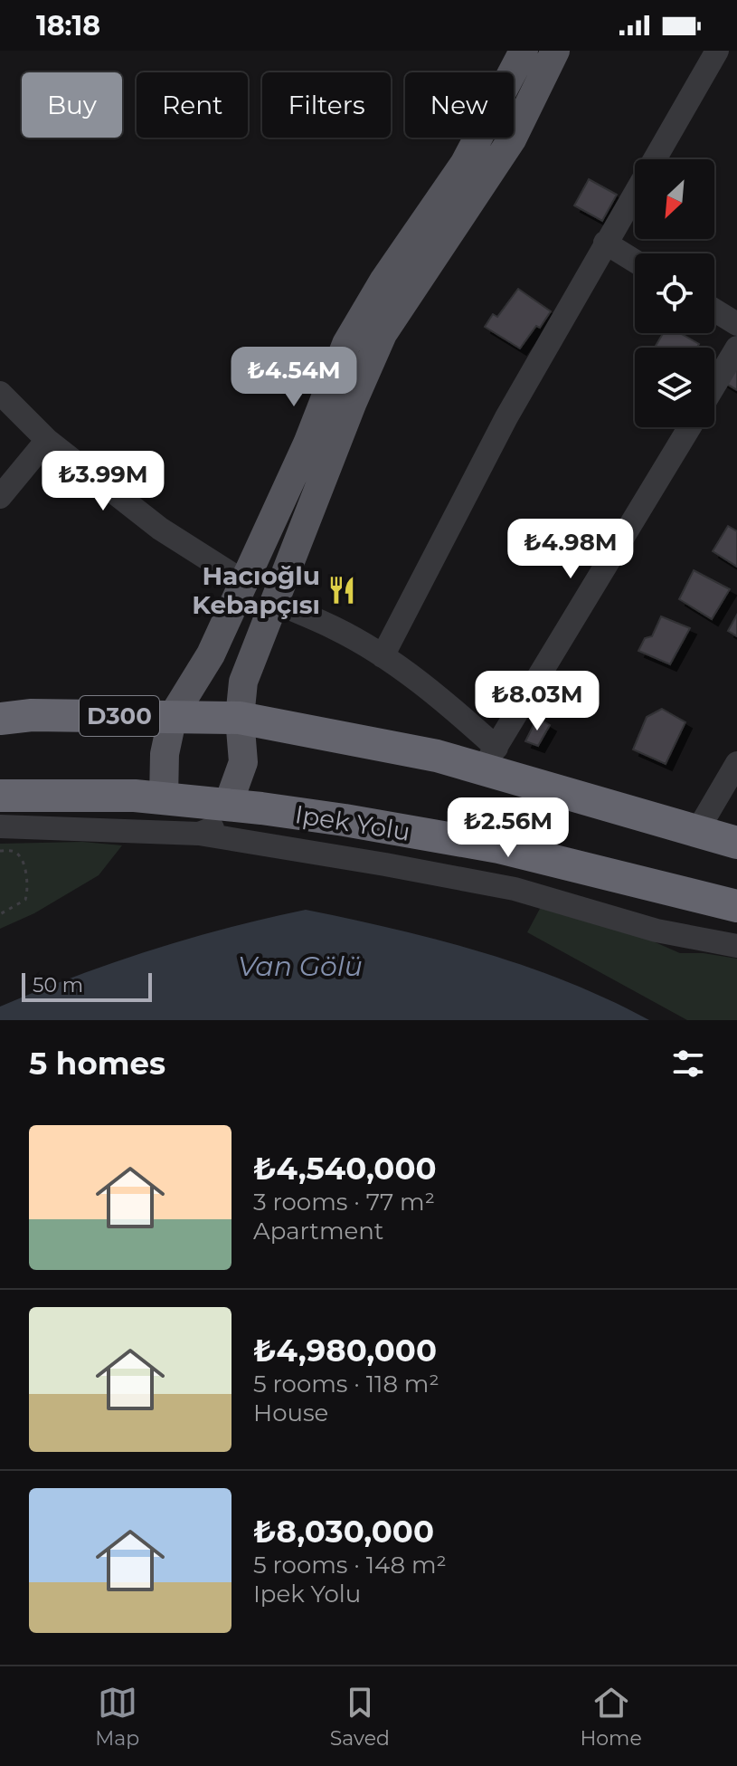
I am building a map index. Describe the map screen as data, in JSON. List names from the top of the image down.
{
  "streets": {
    "highway": ["D300", "Ipek Yolu"]
  },
  "water": ["Van Gölü"],
  "places": {
    "restaurant": ["Hacıoğlu Kebapçısı"]
  },
  "scale_bar": "50 m",
  "north": "bottom left",
  "page": {
    "status": "18:18",
    "chip": [
      "Buy",
      "Rent",
      "Filters",
      "New"
    ],
    "price": [
      "₺4.54M",
      "₺3.99M",
      "₺4.98M",
      "₺8.03M",
      "₺2.56M"
    ],
    "scale": "50 m",
    "heading": "5 homes",
    "list": [
      {
        "name": "₺4,540,000",
        "note": "3 rooms · 77 m² · Apartment"
      },
      {
        "name": "₺4,980,000",
        "note": "5 rooms · 118 m² · House"
      },
      {
        "name": "₺8,030,000",
        "note": "5 rooms · 148 m² · Ipek Yolu"
      }
    ],
    "tabs": ["Map", "Saved", "Home"]
  }
}
